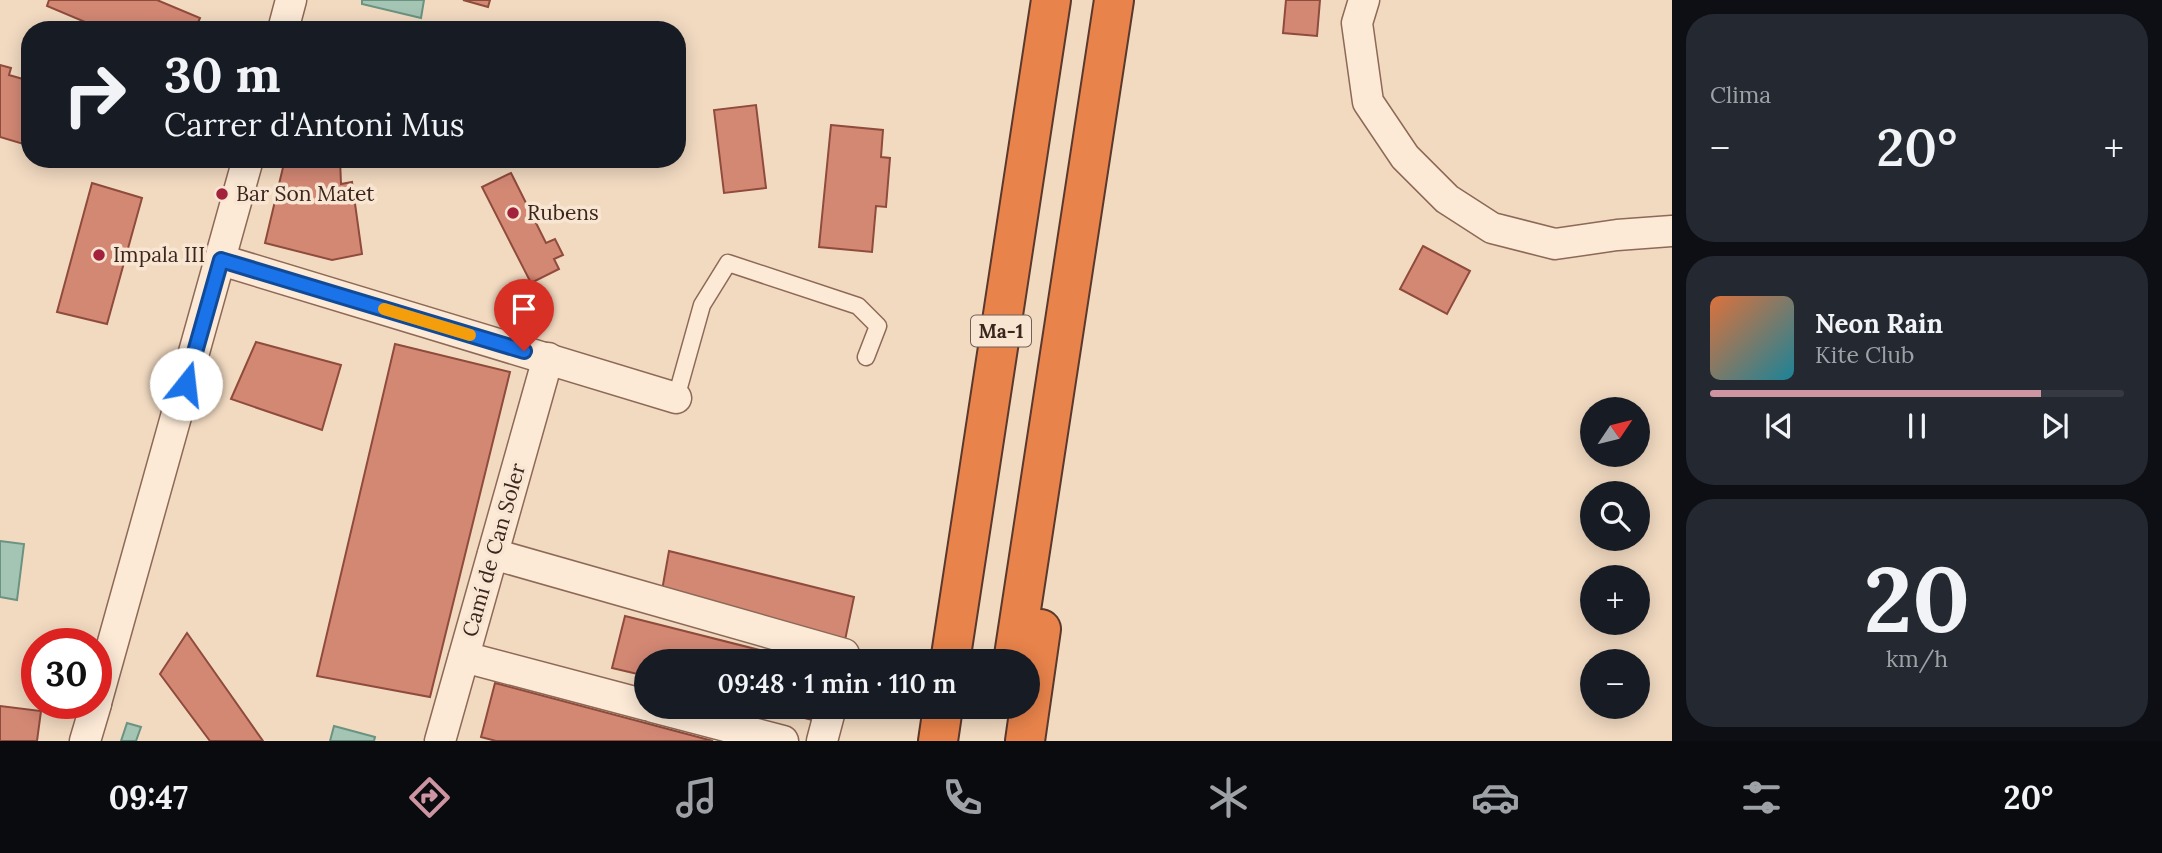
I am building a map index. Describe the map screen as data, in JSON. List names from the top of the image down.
{
  "streets": {
    "highway": ["Ma-1"],
    "street": ["Camí de Can Soler"]
  },
  "places": ["Bar Son Matet", "Rubens", "Impala III"],
  "north": "top right",
  "page": {
    "tile": [
      "Clima",
      ["20", "km/h"]
    ],
    "turn": ["30 m", "Carrer d'Antoni Mus"],
    "heat": ["−", "20°", "+"],
    "song": ["Neon Rain", "Kite Club"],
    "map_buttons": ["+", "−"],
    "limit": "30",
    "trip": "09:48 · 1 min · 110 m",
    "tabs": ["09:47", "20°"]
  }
}
